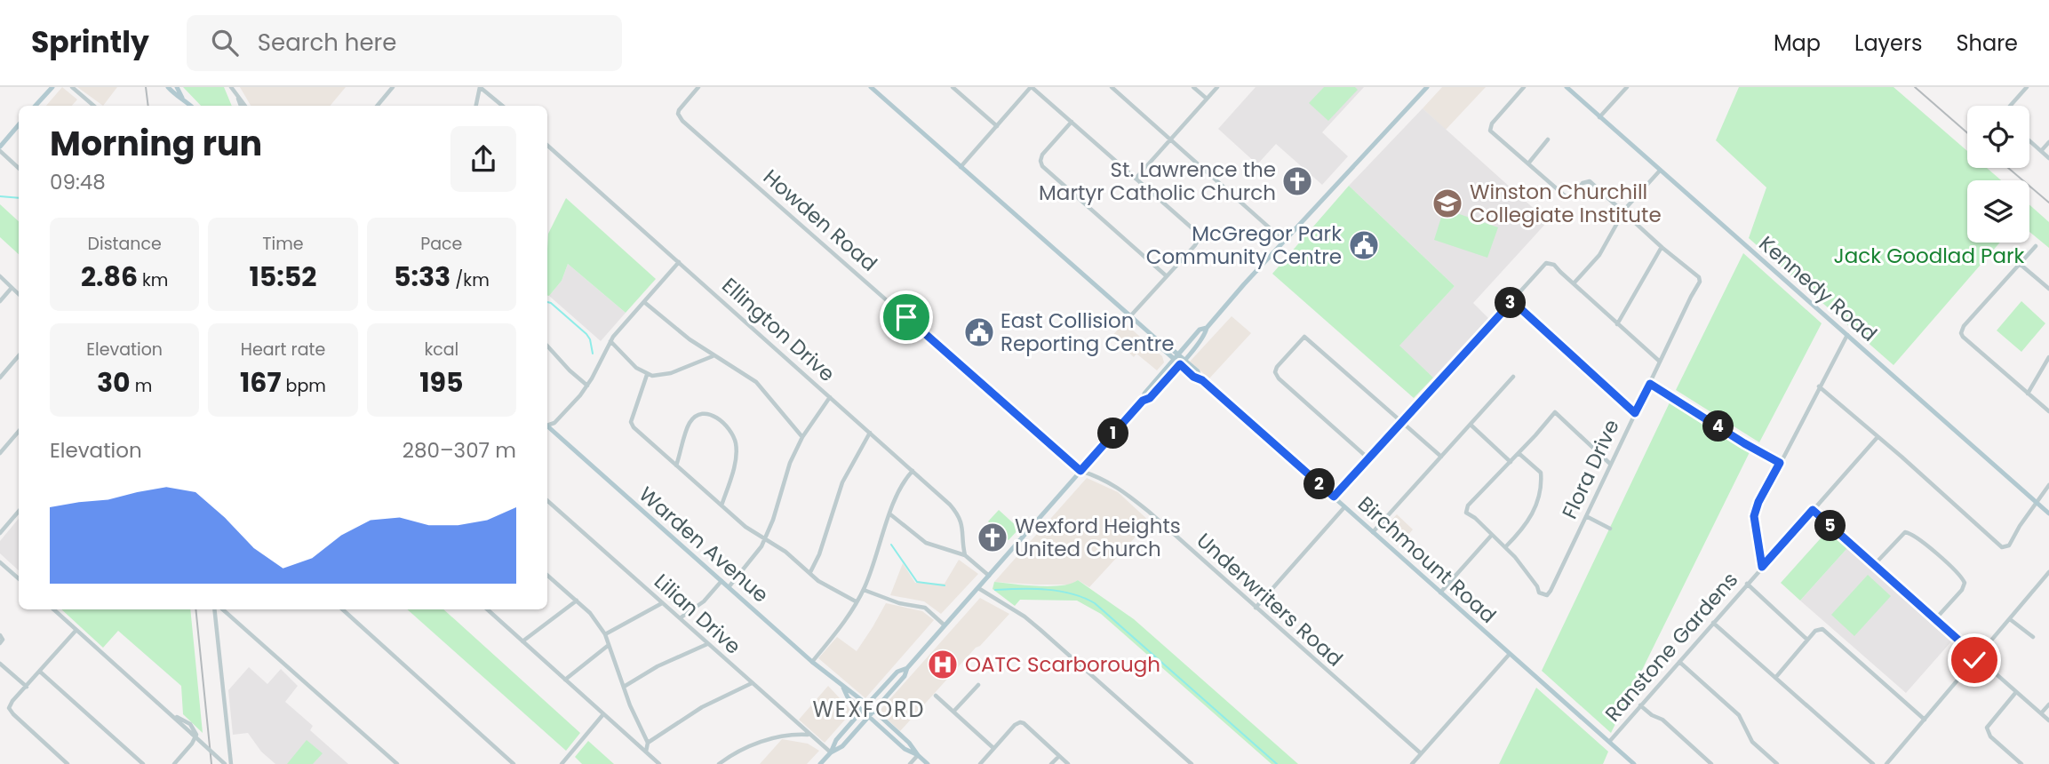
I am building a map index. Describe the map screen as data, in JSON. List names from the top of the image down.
{
  "streets": {
    "main road": ["Kennedy Road", "Warden Avenue", "Birchmount Road"],
    "street": [
      "Howden Road",
      "Ellington Drive",
      "Flora Drive",
      "Underwriters Road",
      "Lilian Drive",
      "Ranstone Gardens"
    ]
  },
  "crossings": [
    ["Howden Road", "Underwriters Road"],
    ["Kennedy Road", "Ranstone Gardens"],
    ["Birchmount Road", "Ranstone Gardens"]
  ],
  "districts": ["WEXFORD"],
  "parks": ["Jack Goodlad Park"],
  "places": {
    "church": ["St. Lawrence the Martyr Catholic Church", "Wexford Heights United Church"],
    "school or university": ["Winston Churchill Collegiate Institute"],
    "public building": ["McGregor Park Community Centre", "East Collision Reporting Centre"],
    "hospital": ["OATC Scarborough"]
  },
  "page": {
    "header": "Sprintly",
    "search": "Search here",
    "nav": ["Map", "Layers", "Share"],
    "heading": ["Morning run", "09:48"],
    "stats": [
      ["Distance", "2.86 km"],
      ["Time", "15:52"],
      ["Pace", "5:33 /km"],
      ["Elevation", "30 m"],
      ["Heart rate", "167 bpm"],
      ["kcal", "195"]
    ],
    "pins": [
      "3",
      "4",
      "1",
      "2",
      "5"
    ],
    "chart": ["Elevation", "280–307 m"]
  }
}
